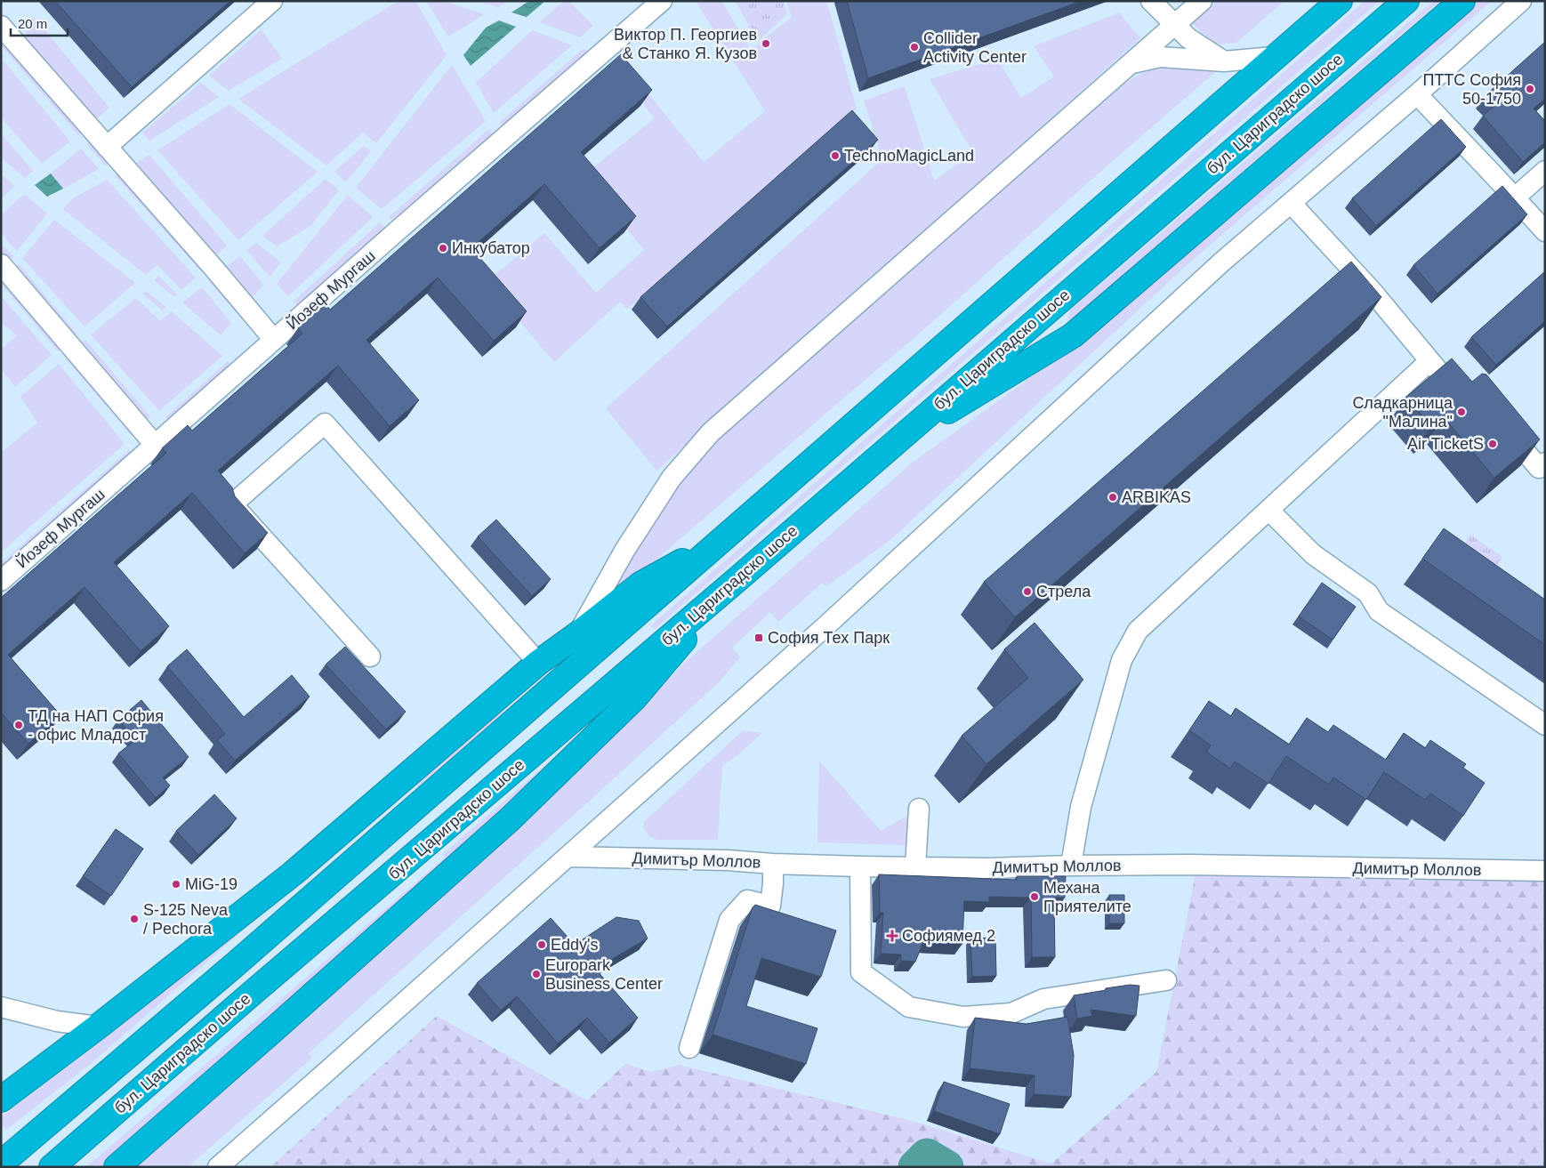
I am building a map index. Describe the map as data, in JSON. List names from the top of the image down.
{
  "streets": {
    "highway": ["бул. Цариградско шосе"],
    "street": ["Йозеф Мургаш", "Димитър Моллов"]
  },
  "places": {
    "other": [
      "Виктор П. Георгиев & Станко Я. Кузов",
      "Collider Activity Center",
      "ПТТС София 50-1750",
      "TechnoMagicLand",
      "Инкубатор",
      "Сладкарница \"Малина\"",
      "Air TicketS",
      "ARBIKAS",
      "Стрела",
      "ТД на НАП София - офис Младост",
      "MiG-19",
      "Механа Приятелите",
      "S-125 Neva / Pechora",
      "Eddy's",
      "Europark Business Center"
    ],
    "transit": ["София Тех Парк"],
    "health": ["Софиямед 2"]
  },
  "scale_bar": "20 m"
}
